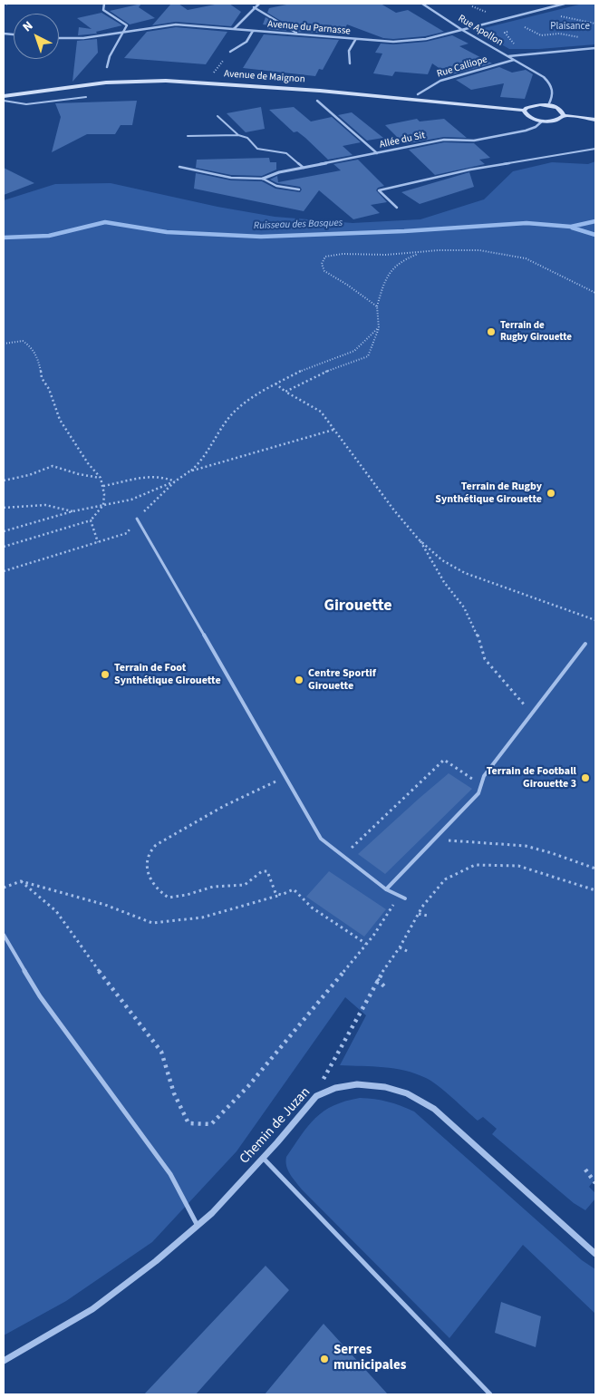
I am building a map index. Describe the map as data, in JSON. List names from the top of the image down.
{
  "streets": {
    "street": [
      "Avenue du Parnasse",
      "Rue Apollon",
      "Rue Calliope",
      "Avenue de Maignon",
      "Allée du Sit",
      "Chemin de Juzan"
    ]
  },
  "crossings": [
    ["Avenue du Parnasse", "Rue Apollon"],
    ["Rue Apollon", "Rue Calliope"]
  ],
  "districts": ["Girouette"],
  "water": ["Ruisseau des Basques"],
  "parks": ["Plaisance"],
  "places": [
    "Terrain de Rugby Girouette",
    "Terrain de Rugby Synthétique Girouette",
    "Terrain de Foot Synthétique Girouette",
    "Centre Sportif Girouette",
    "Terrain de Football Girouette 3",
    "Serres municipales"
  ],
  "north": "top left"
}
